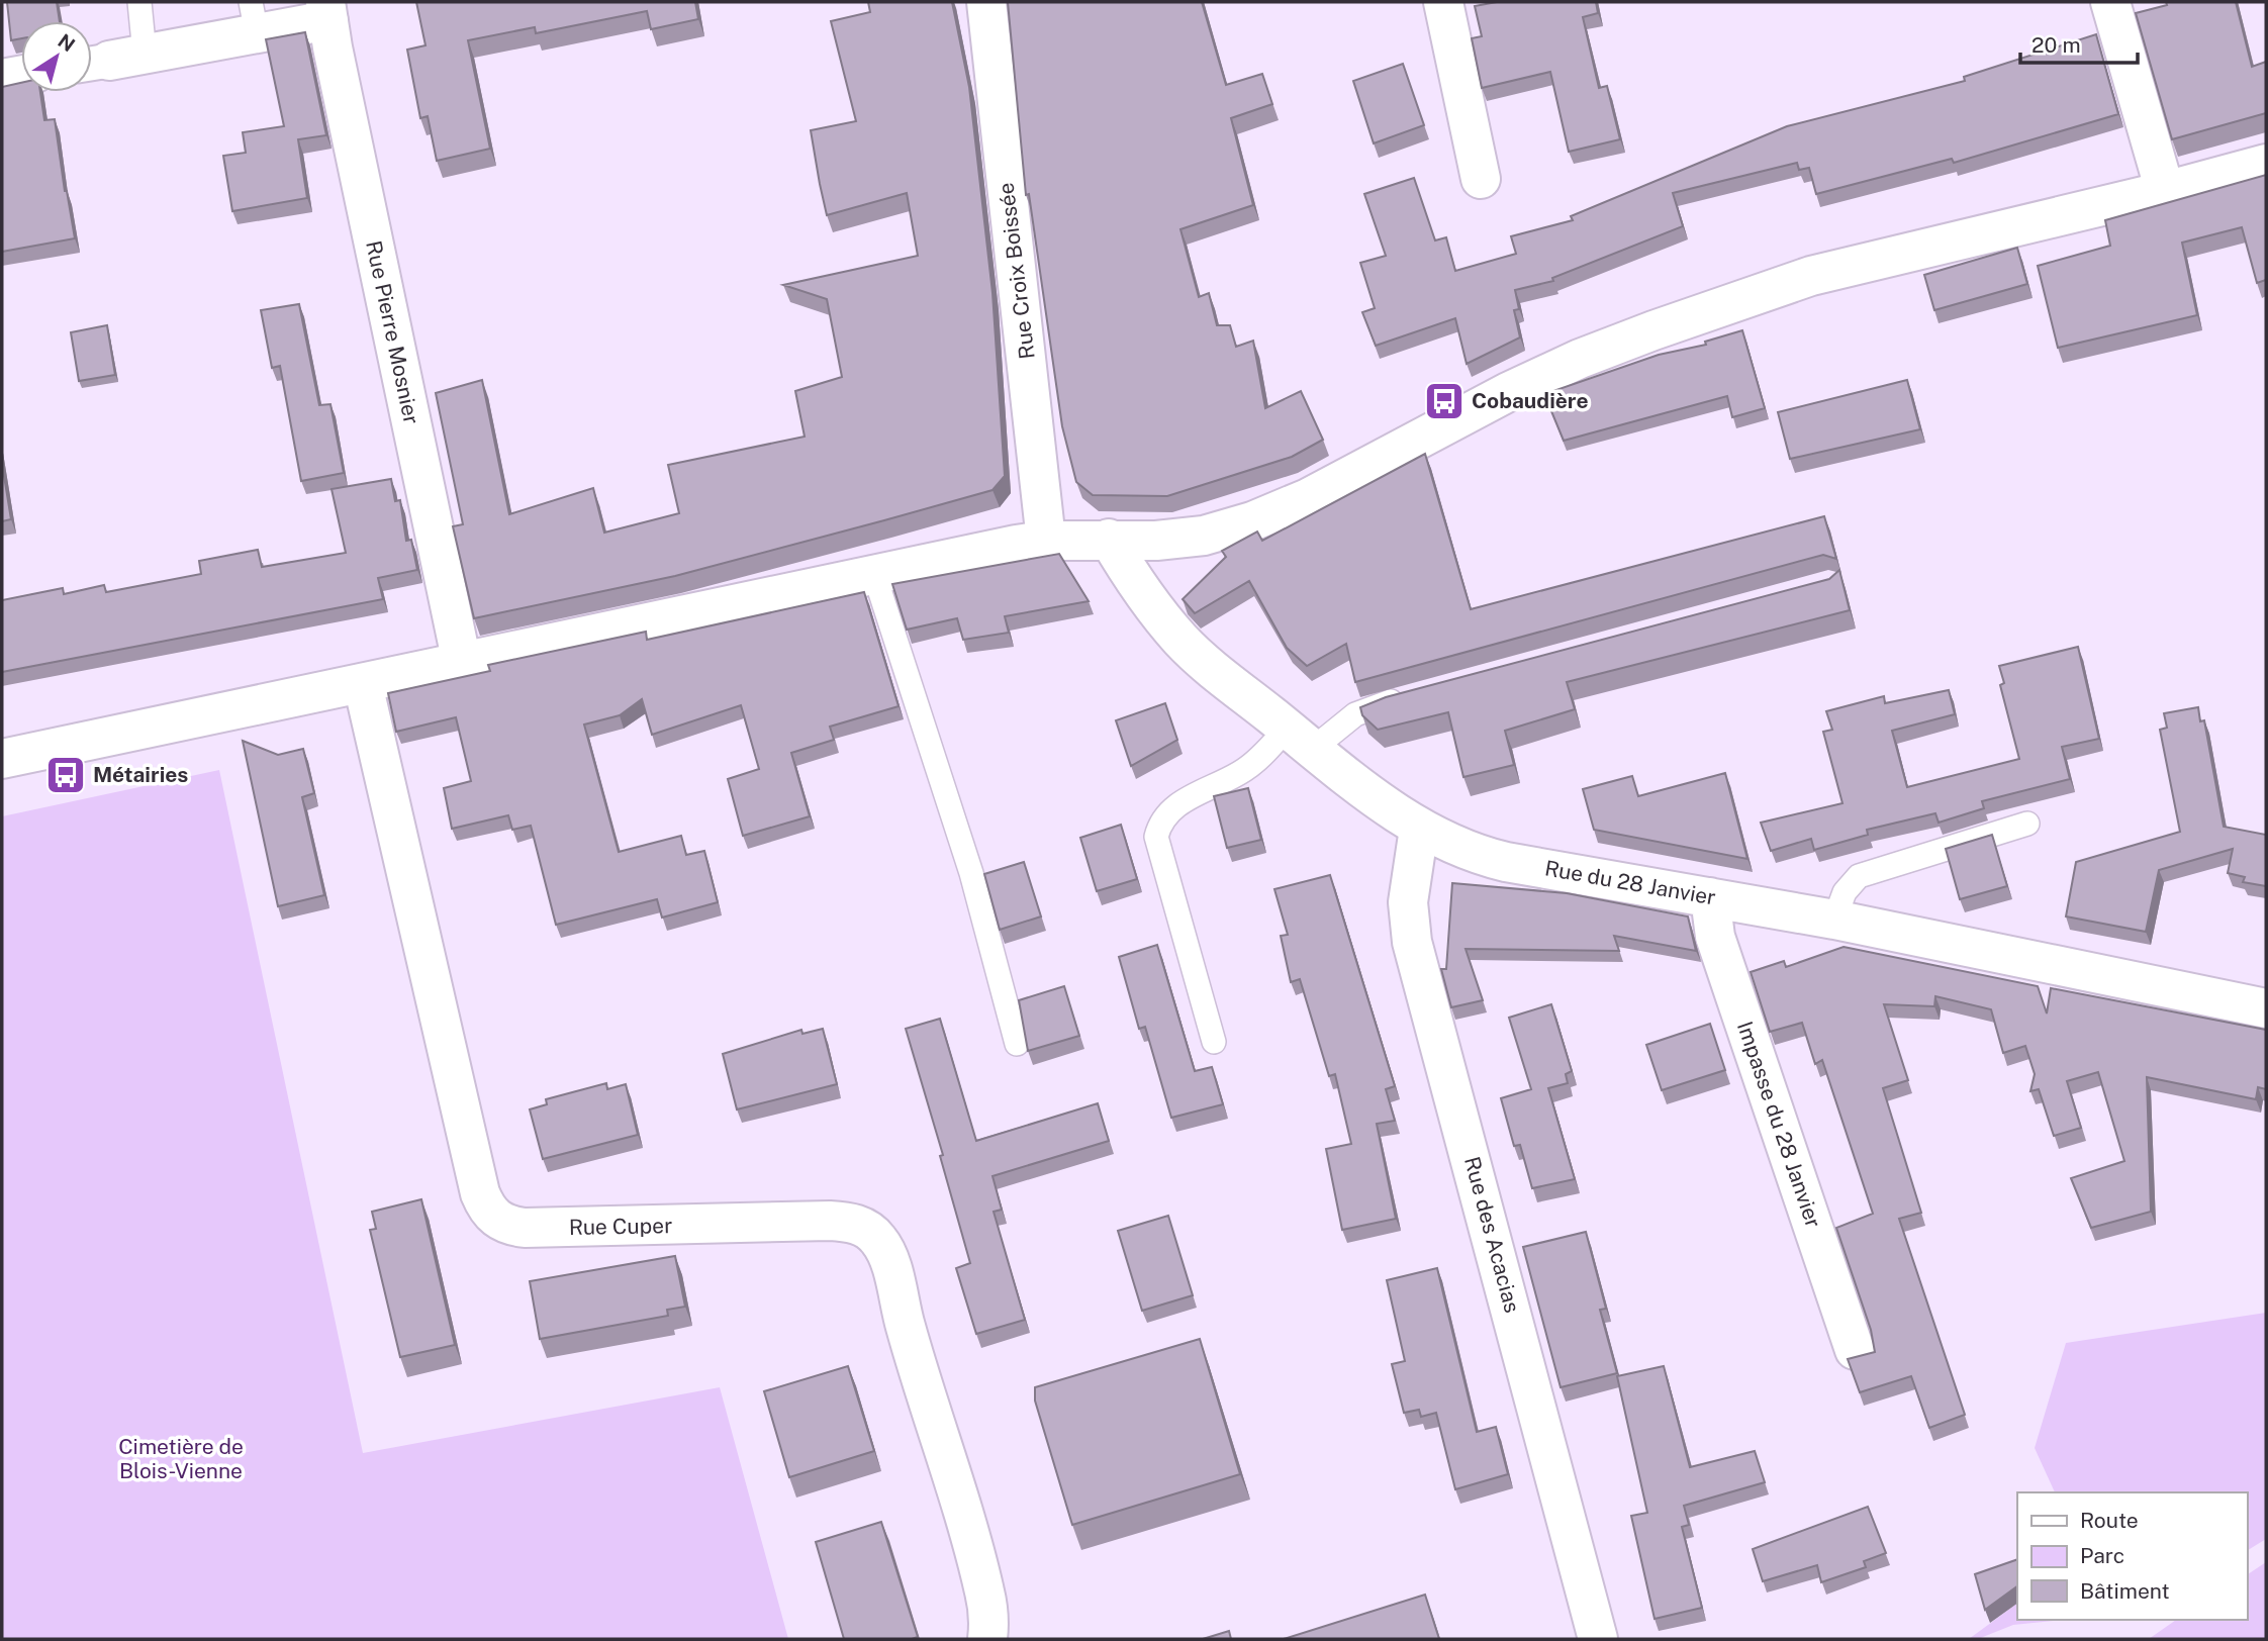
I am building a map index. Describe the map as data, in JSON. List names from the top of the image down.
{
  "streets": {
    "street": [
      "Rue Croix Boissée",
      "Rue Pierre Mosnier",
      "Rue du 28 Janvier",
      "Impasse du 28 Janvier",
      "Rue Cuper",
      "Rue des Acacias"
    ]
  },
  "crossings": [
    ["Rue du 28 Janvier", "Impasse du 28 Janvier"],
    ["Rue du 28 Janvier", "Rue des Acacias"]
  ],
  "parks": ["Cimetière de Blois-Vienne"],
  "places": {
    "bus stop": ["Cobaudière", "Métairies"]
  },
  "legend": ["Route", "Parc", "Bâtiment"],
  "scale_bar": "20 m",
  "north": "top right"
}
